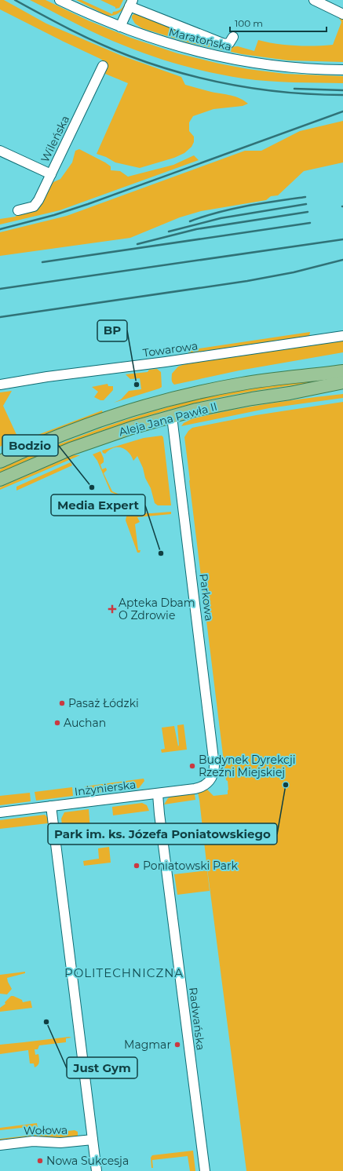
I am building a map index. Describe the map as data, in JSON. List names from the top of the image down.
{
  "streets": {
    "main road": ["Aleja Jana Pawła II"],
    "street": [
      "Maratońska",
      "Wileńska",
      "Towarowa",
      "Parkowa",
      "Inżynierska",
      "Radwańska",
      "Wołowa"
    ]
  },
  "crossings": [
    ["Aleja Jana Pawła II", "Parkowa"],
    ["Parkowa", "Inżynierska"],
    ["Inżynierska", "Radwańska"]
  ],
  "districts": ["POLITECHNICZNA"],
  "places": {
    "other": [
      "BP",
      "Bodzio",
      "Media Expert",
      "Pasaż Łódzki",
      "Auchan",
      "Budynek Dyrekcji Rzeźni Miejskiej",
      "Park im. ks. Józefa Poniatowskiego",
      "Poniatowski Park",
      "Just Gym",
      "Magmar",
      "Nowa Sukcesja"
    ],
    "health": ["Apteka Dbam O Zdrowie"]
  },
  "scale_bar": "100 m"
}
